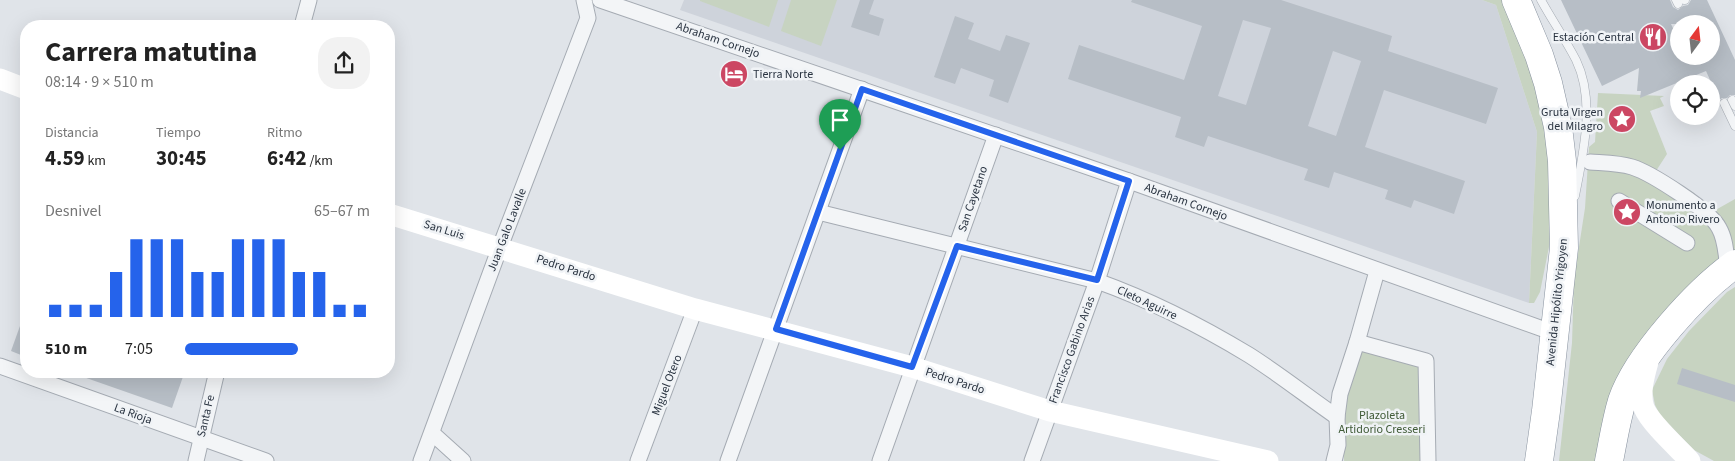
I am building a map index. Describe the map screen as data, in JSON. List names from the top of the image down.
{
  "streets": {
    "highway": ["Avenida Hipólito Yrigoyen"],
    "street": [
      "Abraham Cornejo",
      "San Cayetano",
      "San Luis",
      "Juan Galo Lavalle",
      "Pedro Pardo",
      "Cleto Aguirre",
      "Francisco Gabino Arias",
      "Miguel Otero",
      "La Rioja",
      "Santa Fe"
    ]
  },
  "crossings": [
    ["Abraham Cornejo", "San Cayetano"],
    ["Abraham Cornejo", "Avenida Hipólito Yrigoyen"],
    ["Abraham Cornejo", "Francisco Gabino Arias"],
    ["San Cayetano", "Pedro Pardo"],
    ["San Cayetano", "Cleto Aguirre"],
    ["San Luis", "Juan Galo Lavalle"],
    ["San Luis", "Pedro Pardo"],
    ["Juan Galo Lavalle", "Pedro Pardo"],
    ["Pedro Pardo", "Francisco Gabino Arias"],
    ["Pedro Pardo", "Miguel Otero"],
    ["Cleto Aguirre", "Francisco Gabino Arias"],
    ["La Rioja", "Santa Fe"]
  ],
  "parks": ["Plazoleta Artidorio Cresseri"],
  "places": {
    "restaurant": ["Estación Central"],
    "hotel": ["Tierra Norte"],
    "place": ["Gruta Virgen del Milagro", "Monumento a Antonio Rivero"]
  },
  "north": "top",
  "page": {
    "heading": ["Carrera matutina", "08:14 · 9 × 510 m"],
    "stats": [
      ["Distancia", "4.59 km"],
      ["Tiempo", "30:45"],
      ["Ritmo", "6:42 /km"]
    ],
    "chart": ["Desnivel", "65–67 m"],
    "list": [
      {
        "name": "510 m",
        "note": "7:05"
      }
    ]
  }
}
